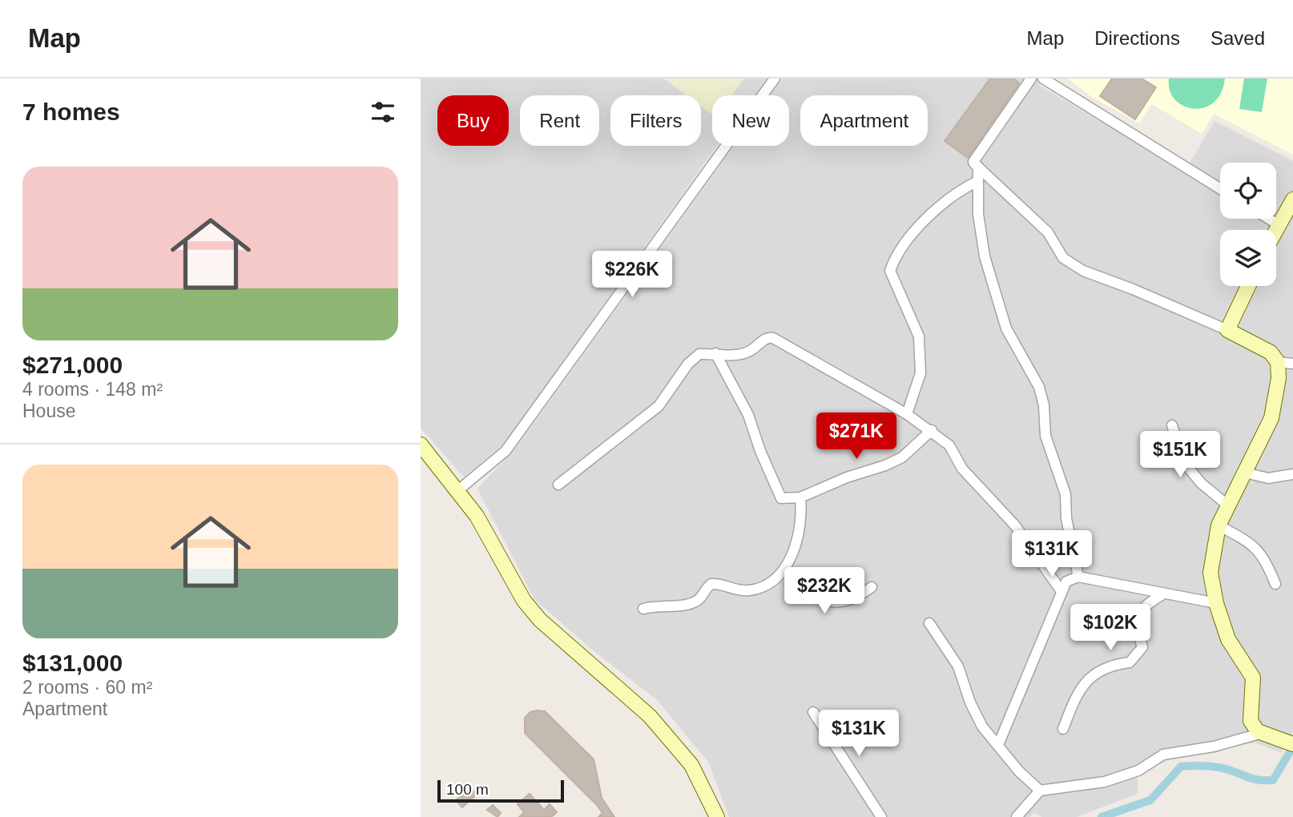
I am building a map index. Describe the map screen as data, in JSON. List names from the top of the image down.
{
  "scale_bar": "100 m",
  "page": {
    "header": "Map",
    "nav": ["Map", "Directions", "Saved"],
    "heading": "7 homes",
    "chip": [
      "Buy",
      "Rent",
      "Filters",
      "New",
      "Apartment"
    ],
    "list": [
      {
        "name": "$271,000",
        "note": "4 rooms · 148 m² · House"
      },
      {
        "name": "$131,000",
        "note": "2 rooms · 60 m² · Apartment"
      }
    ],
    "price": [
      "$226K",
      "$271K",
      "$151K",
      "$131K",
      "$232K",
      "$102K",
      "$131K"
    ],
    "scale": "100 m"
  }
}
